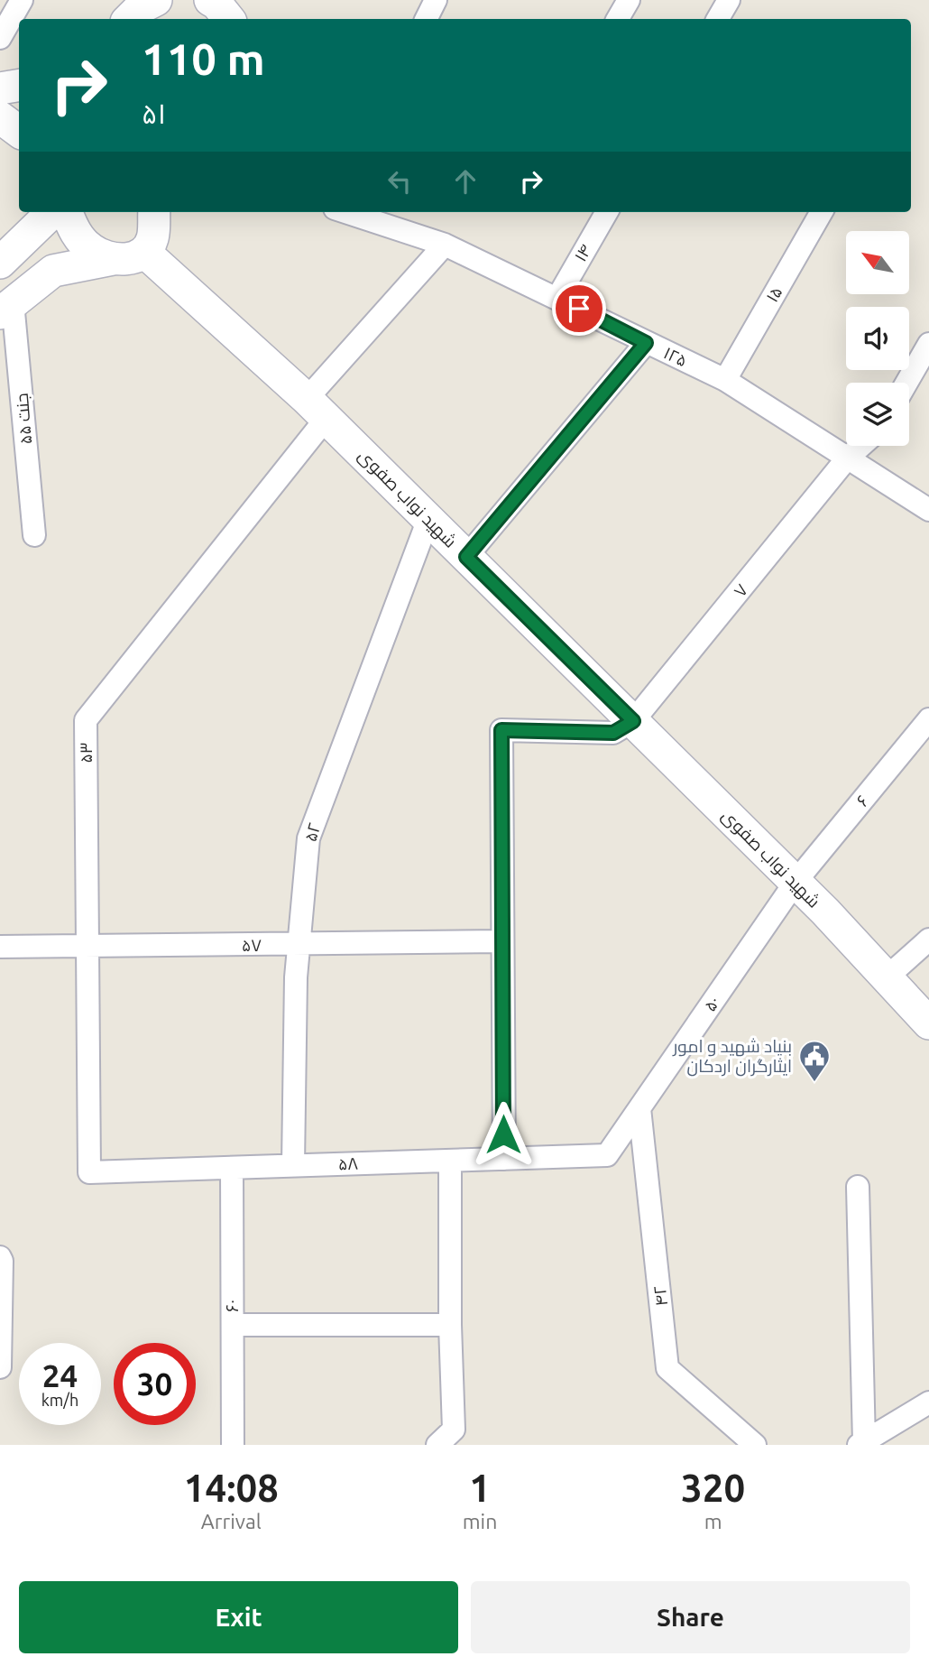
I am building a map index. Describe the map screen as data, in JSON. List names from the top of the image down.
{
  "streets": {
    "street": [
      "۱۴",
      "۱۵",
      "۱۲۵",
      "جنت ۵۵",
      "شهید نواب صفوی",
      "۷",
      "۵۳",
      "۶",
      "۵۲",
      "۵۷",
      "۵۰",
      "۵۸",
      "۴۲",
      "۶۰"
    ]
  },
  "crossings": [
    ["۱۴", "۱۲۵"],
    ["۱۵", "۱۲۵"],
    ["۱۲۵", "۷"],
    ["۱۲۵", "۵۳"],
    ["شهید نواب صفوی", "۷"],
    ["شهید نواب صفوی", "۵۳"],
    ["شهید نواب صفوی", "۶"],
    ["شهید نواب صفوی", "۵۲"],
    ["شهید نواب صفوی", "۵۰"],
    ["۵۳", "۵۷"],
    ["۵۳", "۵۸"],
    ["۶", "۵۰"],
    ["۵۲", "۵۷"],
    ["۵۲", "۵۸"],
    ["۵۰", "۵۸"],
    ["۵۰", "۴۲"],
    ["۵۸", "۶۰"]
  ],
  "places": {
    "public building": ["بنیاد شهید و امور ایثارگران اردکان"]
  },
  "north": "top left",
  "page": {
    "turn": ["110 m", "۵۱"],
    "speed": "24 km/h",
    "limit": "30",
    "eta": [
      "14:08",
      "Arrival",
      "1",
      "min",
      "320",
      "m"
    ],
    "buttons": ["Exit", "Share"]
  }
}
